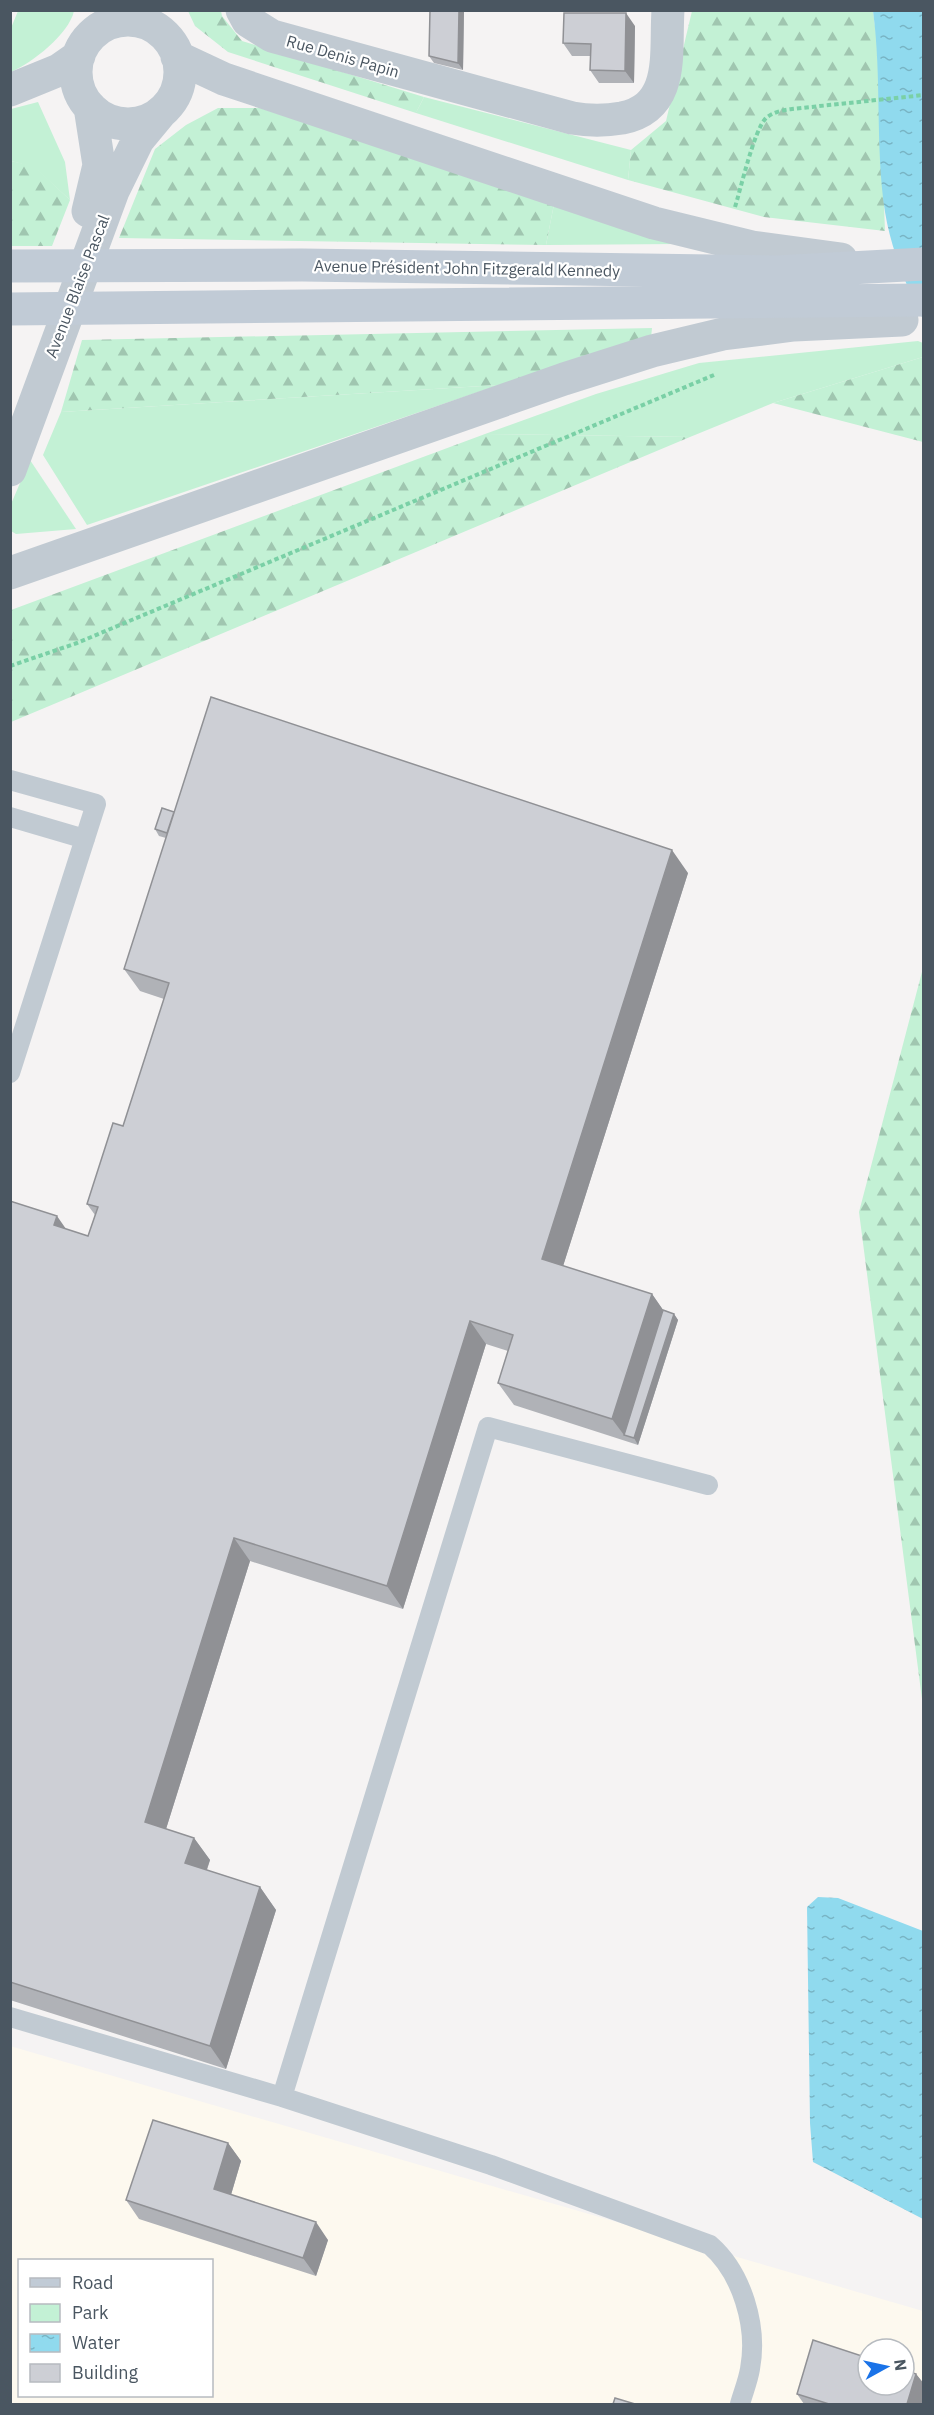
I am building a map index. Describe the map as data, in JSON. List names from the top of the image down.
{
  "streets": {
    "main road": ["Avenue Président John Fitzgerald Kennedy"],
    "street": ["Rue Denis Papin", "Avenue Blaise Pascal"]
  },
  "legend": [
    "Road",
    "Park",
    "Water",
    "Building"
  ],
  "north": "right"
}
